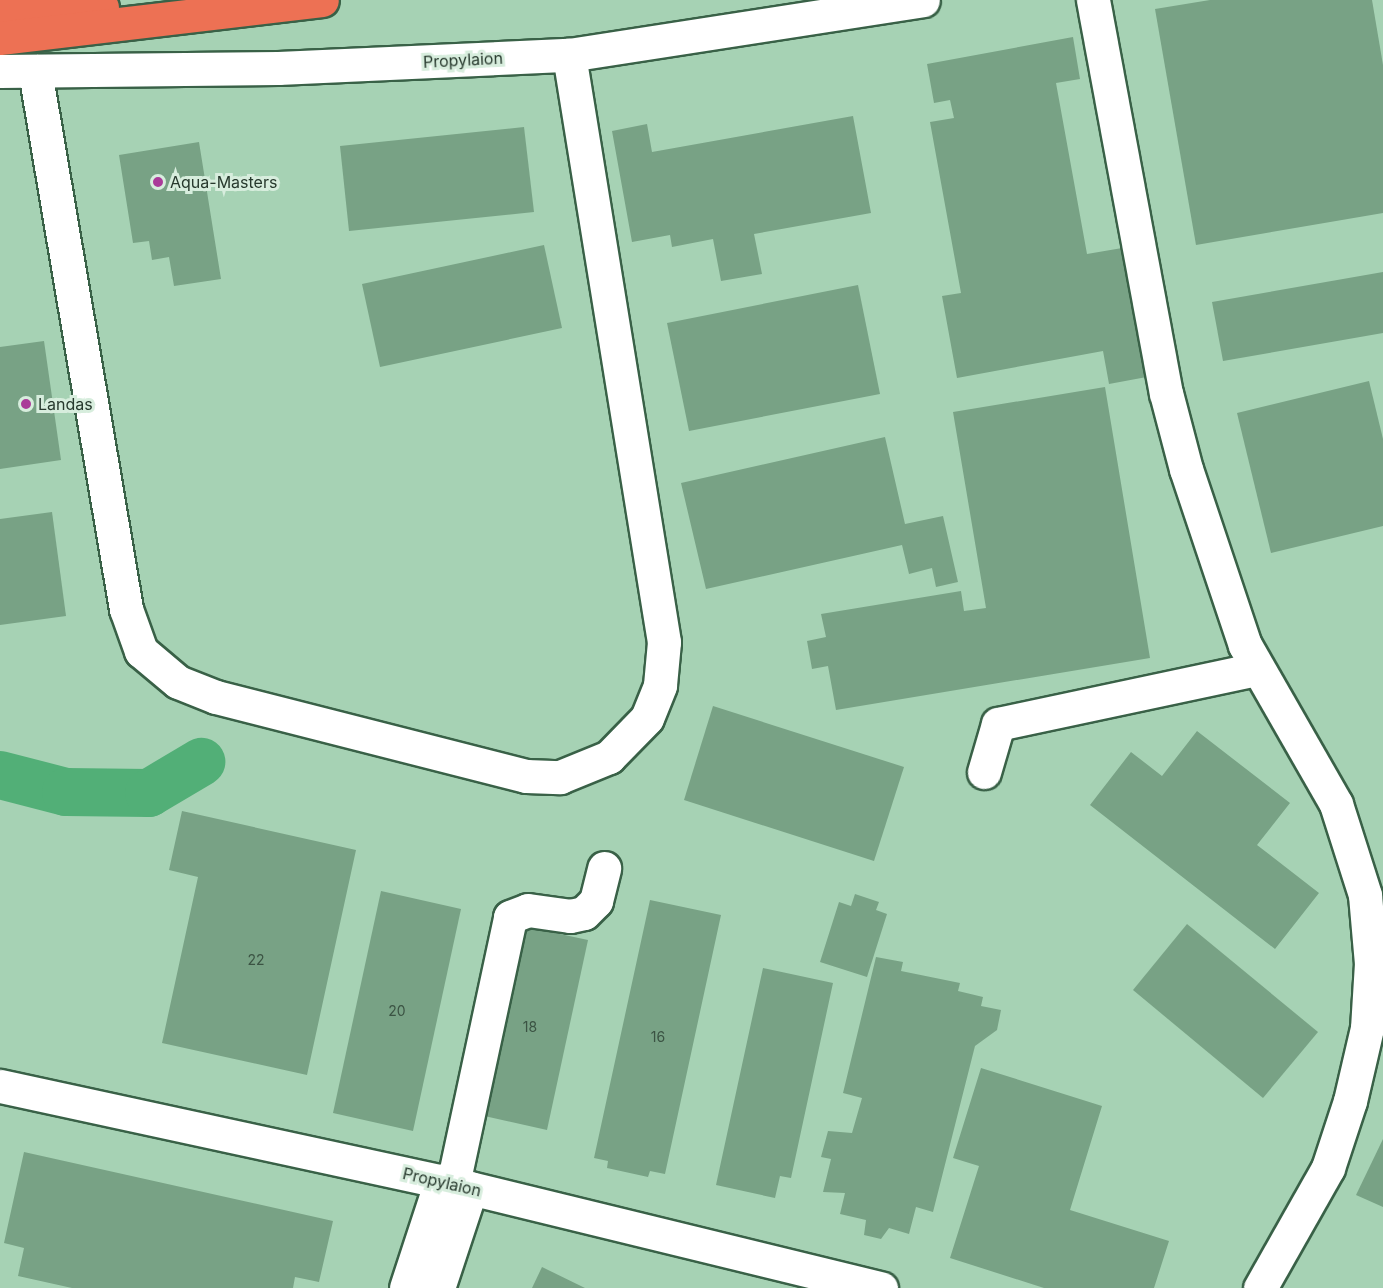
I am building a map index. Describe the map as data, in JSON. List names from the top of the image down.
{
  "streets": {
    "street": ["Propylaion"]
  },
  "places": ["Aqua-Masters", "Landas"],
  "house_numbers": [
    "22",
    "20",
    "18",
    "16"
  ]
}
